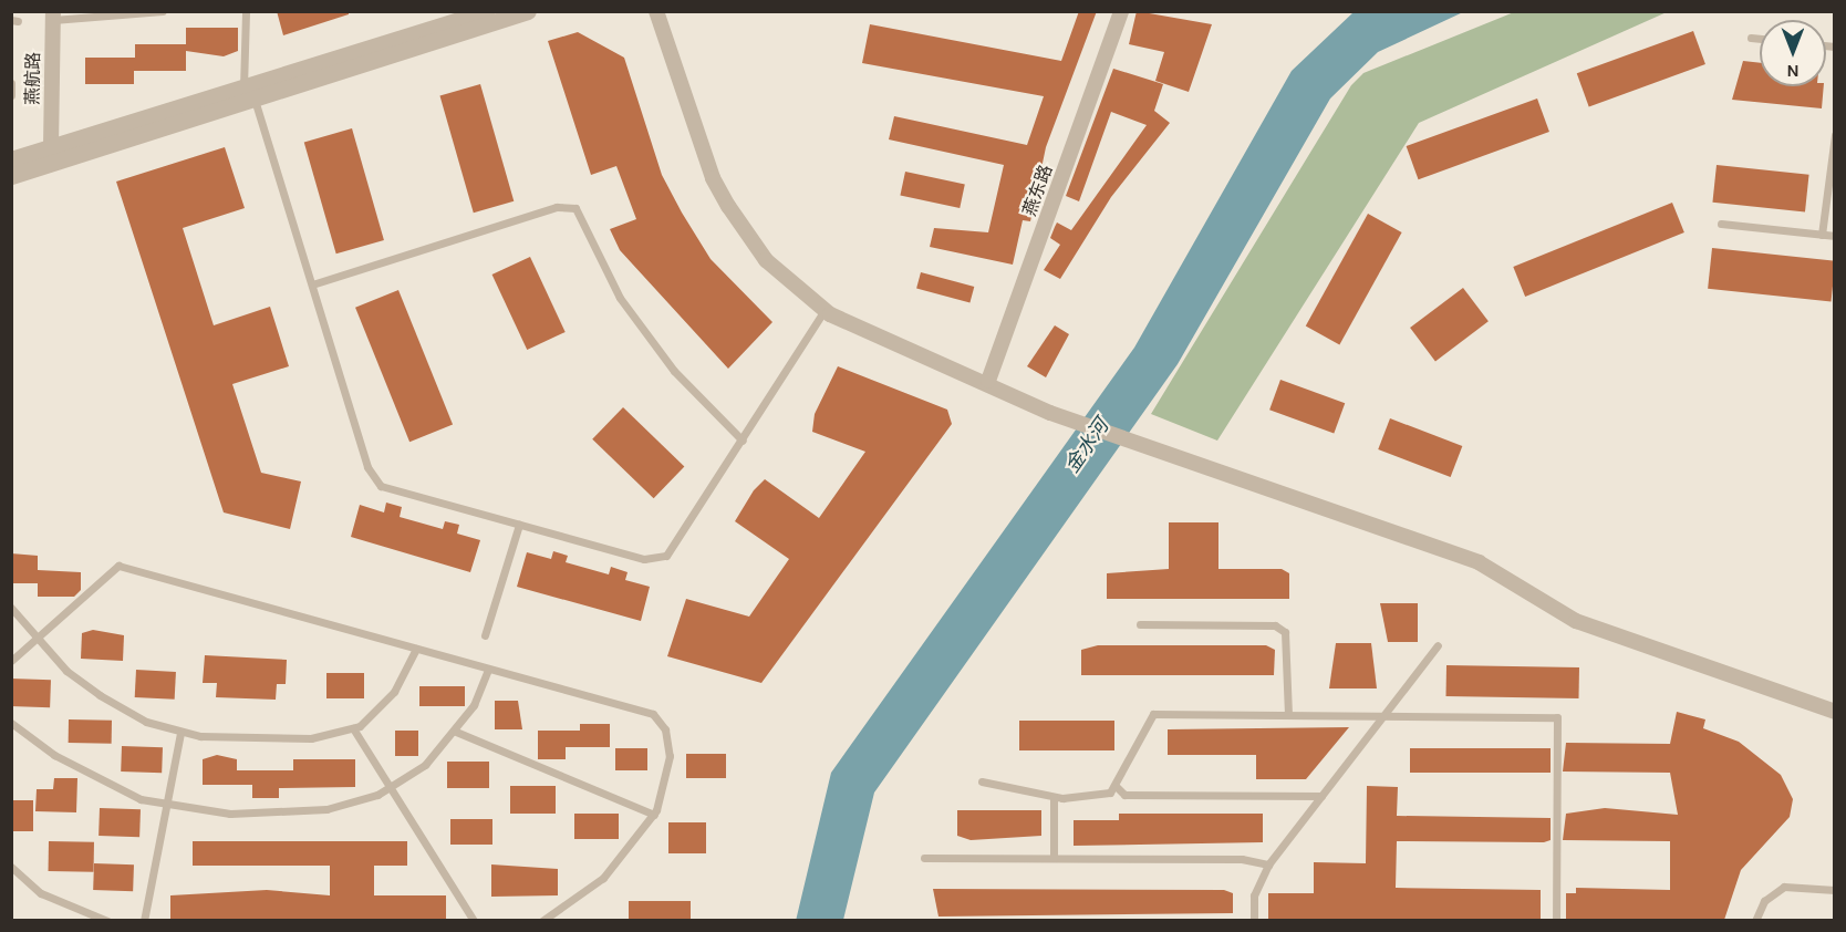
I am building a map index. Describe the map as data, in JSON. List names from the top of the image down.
{
  "streets": {
    "street": ["燕航路", "燕东路"]
  },
  "water": ["金水河"],
  "north": "bottom"
}
